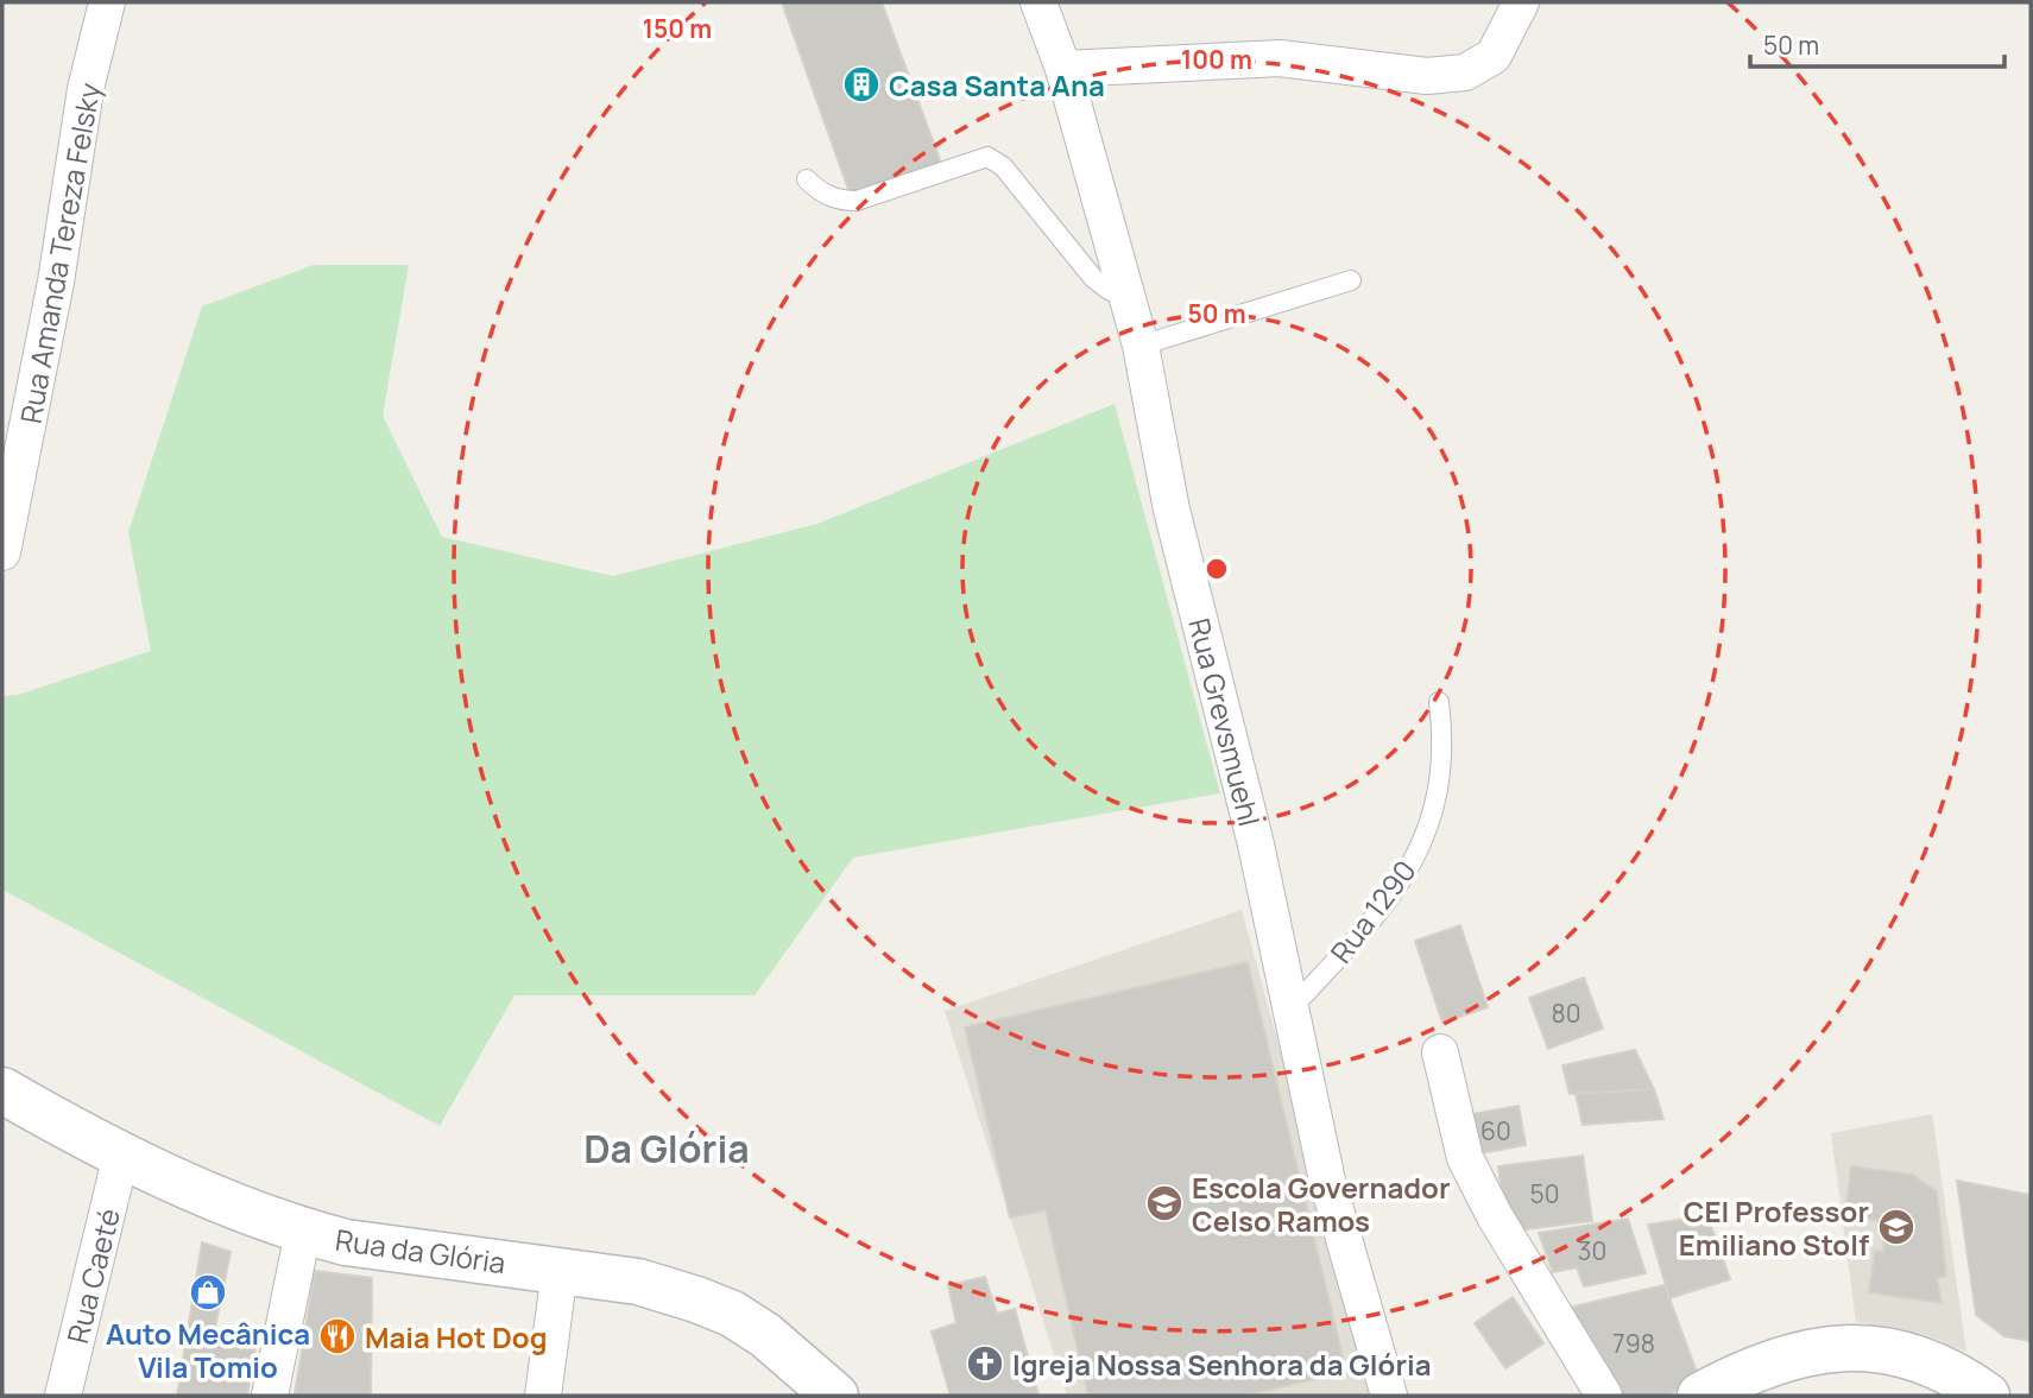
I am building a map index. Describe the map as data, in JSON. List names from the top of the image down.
{
  "streets": {
    "street": [
      "Rua Amanda Tereza Felsky",
      "Rua Grevsmuehl",
      "Rua da Glória",
      "Rua Caeté"
    ],
    "lane": ["Rua 1290"]
  },
  "crossings": [
    ["Rua Grevsmuehl", "Rua 1290"],
    ["Rua da Glória", "Rua Caeté"]
  ],
  "districts": ["Da Glória"],
  "places": {
    "building": ["Casa Santa Ana"],
    "school or university": ["Escola Governador Celso Ramos", "CEI Professor Emiliano Stolf"],
    "shop": ["Auto Mecânica Vila Tomio"],
    "restaurant": ["Maia Hot Dog"],
    "church": ["Igreja Nossa Senhora da Glória"]
  },
  "house_numbers": [
    "80",
    "60",
    "50",
    "30",
    "798"
  ],
  "scale_bar": "50 m",
  "rings": ["150 m", "100 m", "50 m"]
}
